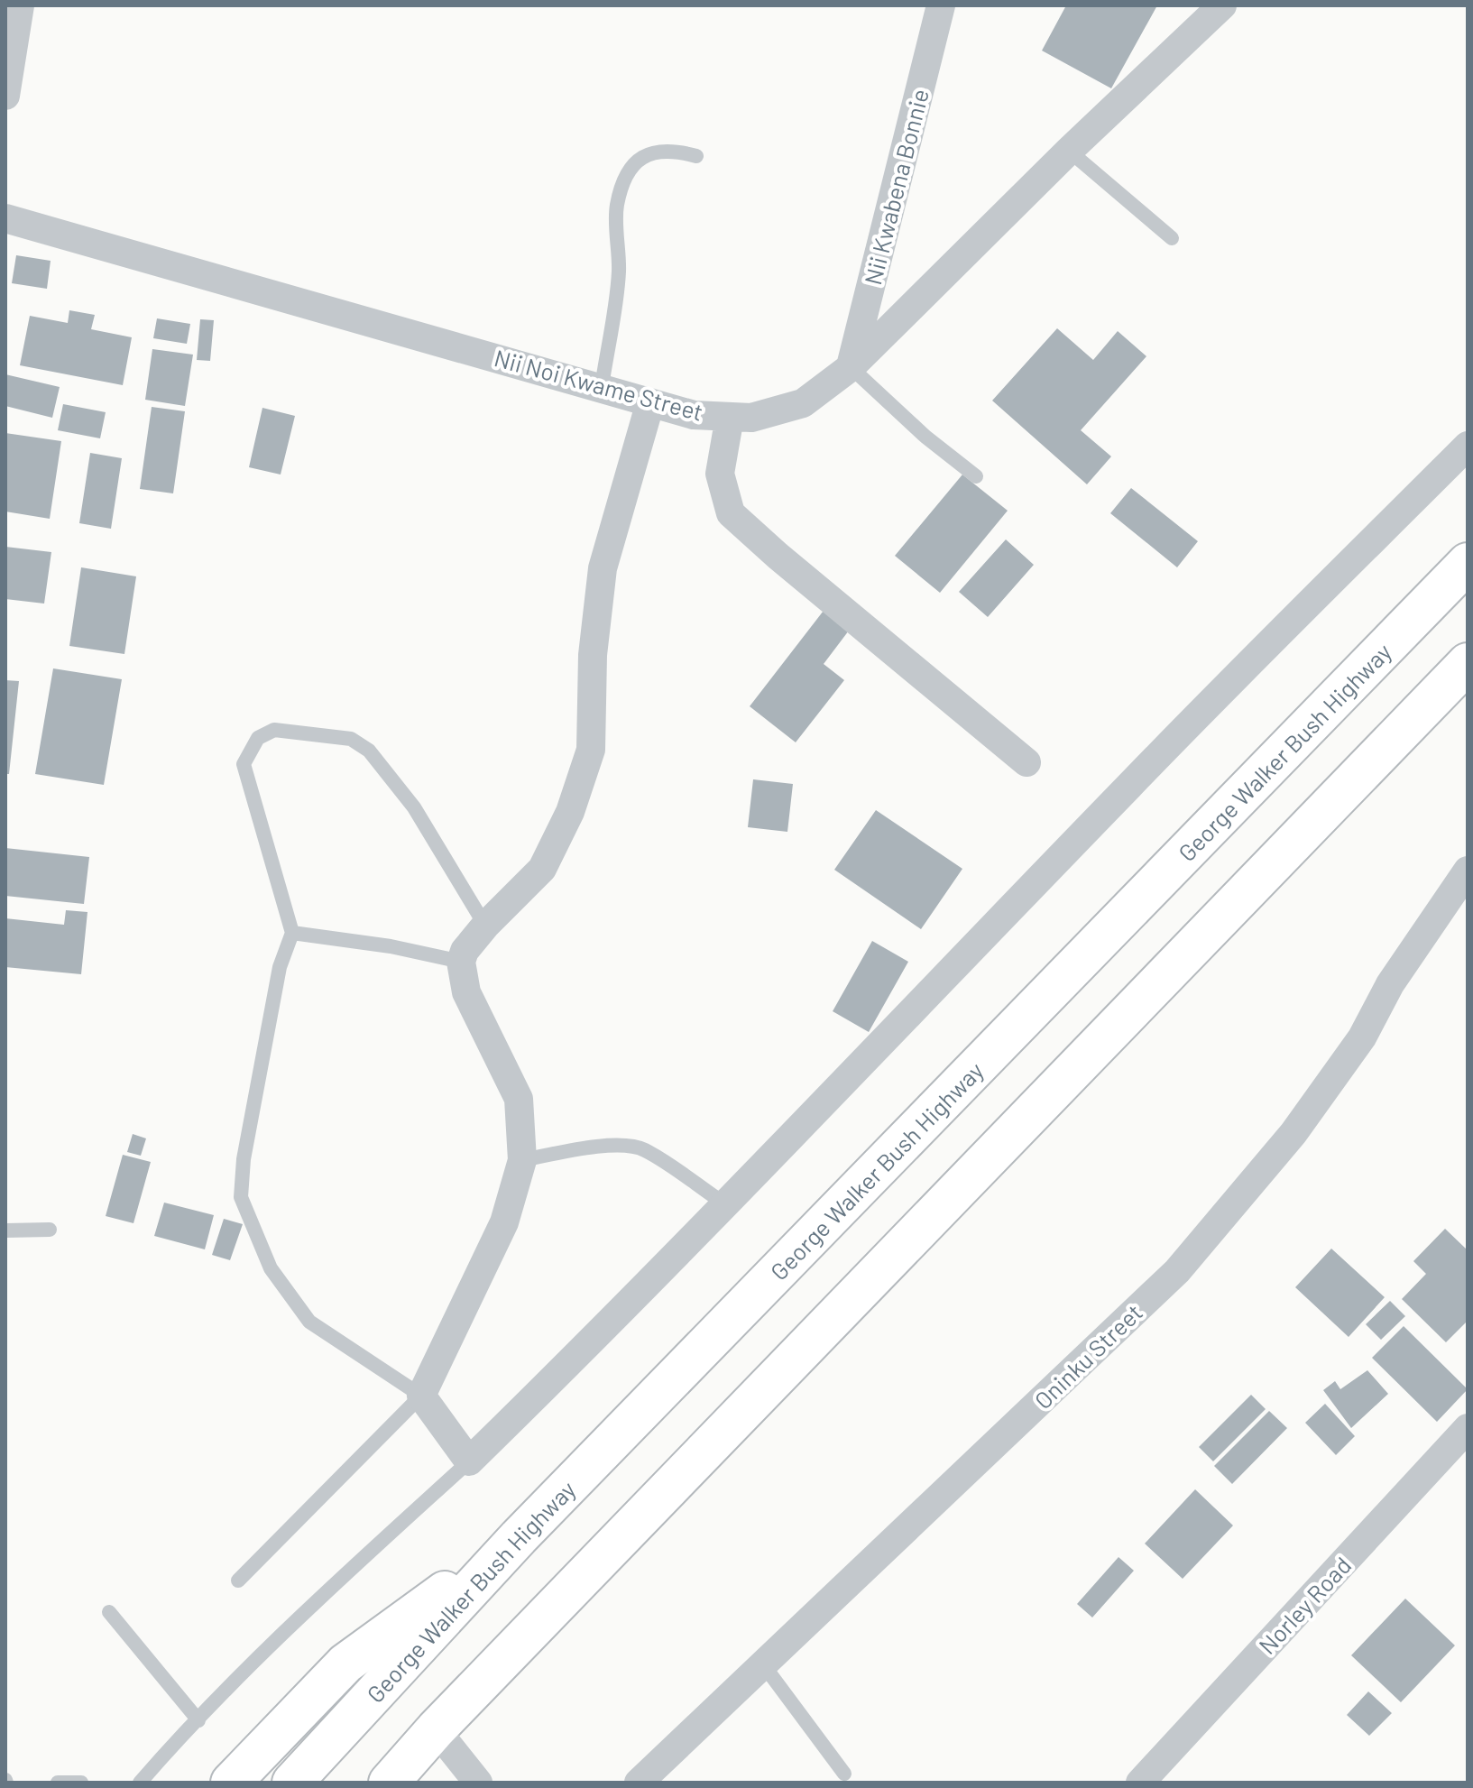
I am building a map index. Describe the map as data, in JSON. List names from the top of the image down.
{
  "streets": {
    "highway": ["George Walker Bush Highway"],
    "street": [
      "Nii Kwabena Bonnie",
      "Nii Noi Kwame Street",
      "Oninku Street",
      "Norley Road"
    ]
  },
  "crossings": [
    ["Nii Kwabena Bonnie", "Nii Noi Kwame Street"]
  ]
}
